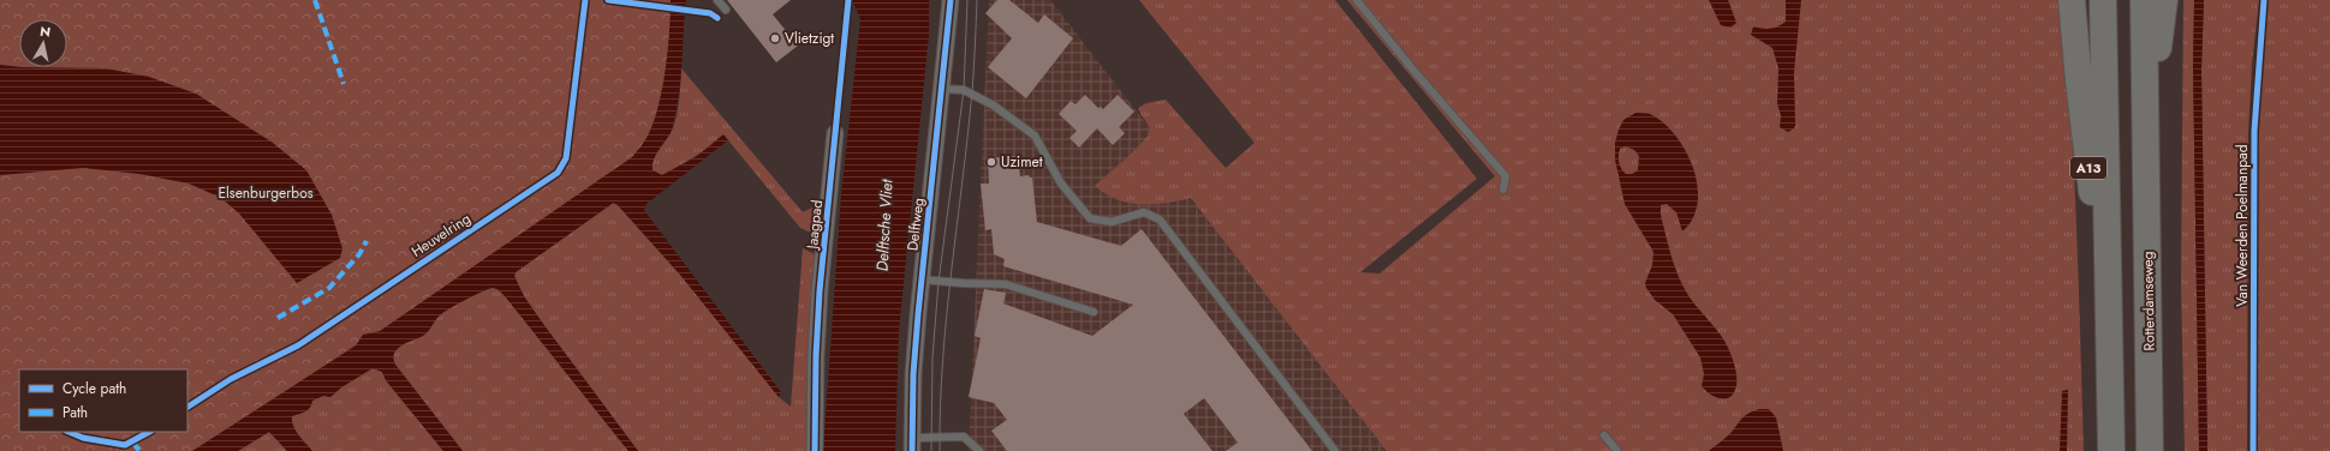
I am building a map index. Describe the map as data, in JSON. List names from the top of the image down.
{
  "streets": {
    "highway": ["A13", "Rotterdamseweg"],
    "street": ["Jaagpad", "Delftweg"],
    "cycle path": ["Van Weerden Poelmanpad", "Heuvelring"]
  },
  "water": ["Delftsche Vliet"],
  "parks": ["Elsenburgerbos"],
  "places": ["Vlietzigt", "Uzimet"],
  "legend": ["Cycle path", "Path"],
  "north": "top"
}
